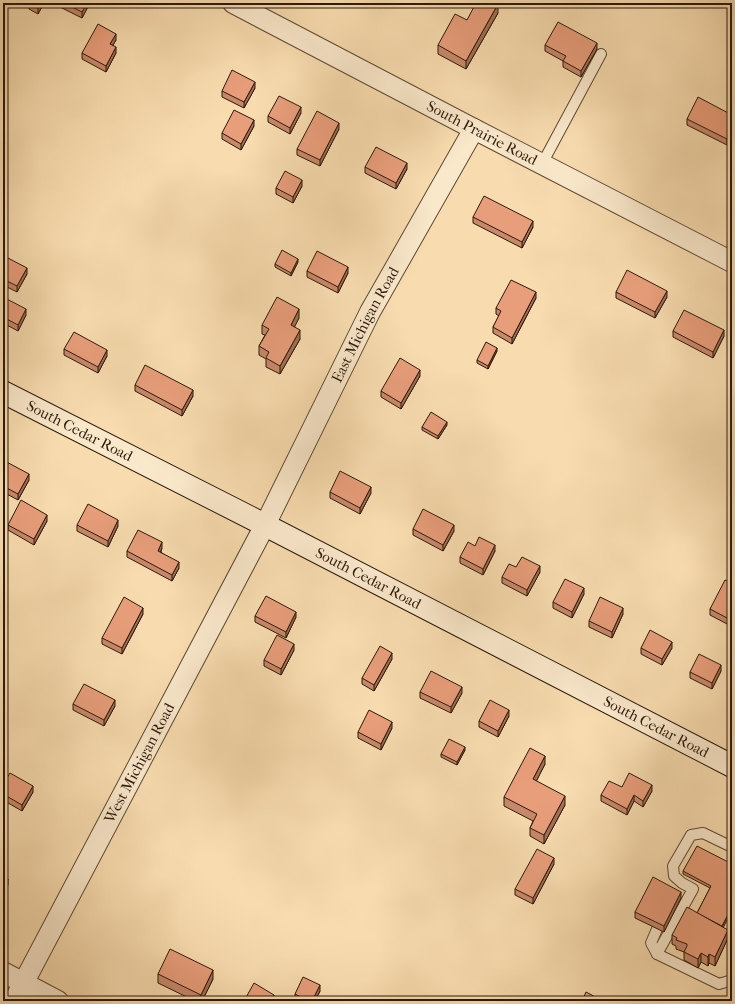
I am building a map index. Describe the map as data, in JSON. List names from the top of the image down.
{
  "streets": {
    "main road": ["South Cedar Road"],
    "street": ["South Prairie Road", "East Michigan Road", "West Michigan Road"]
  },
  "crossings": [
    ["South Prairie Road", "East Michigan Road"],
    ["East Michigan Road", "South Cedar Road"],
    ["East Michigan Road", "West Michigan Road"],
    ["South Cedar Road", "West Michigan Road"]
  ]
}
